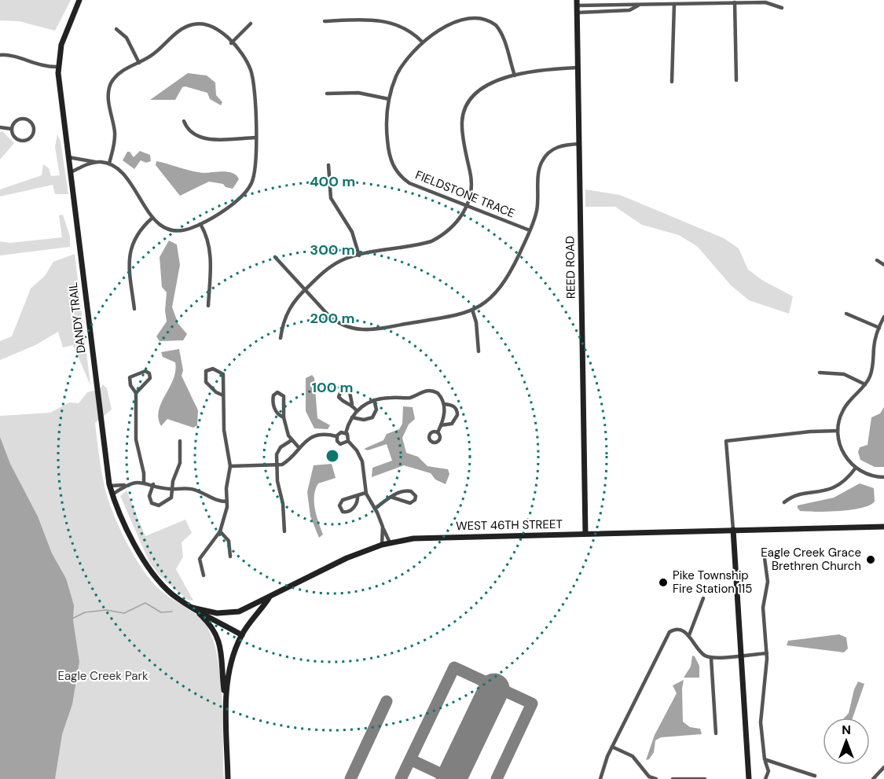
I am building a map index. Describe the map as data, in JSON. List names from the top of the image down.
{
  "streets": {
    "street": [
      "FIELDSTONE TRACE",
      "REED ROAD",
      "DANDY TRAIL",
      "WEST 46TH STREET"
    ]
  },
  "crossings": [
    ["REED ROAD", "WEST 46TH STREET"]
  ],
  "parks": ["Eagle Creek Park"],
  "places": ["Eagle Creek Grace Brethren Church", "Pike Township Fire Station 115"],
  "north": "top",
  "rings": [
    "400 m",
    "300 m",
    "200 m",
    "100 m"
  ]
}
